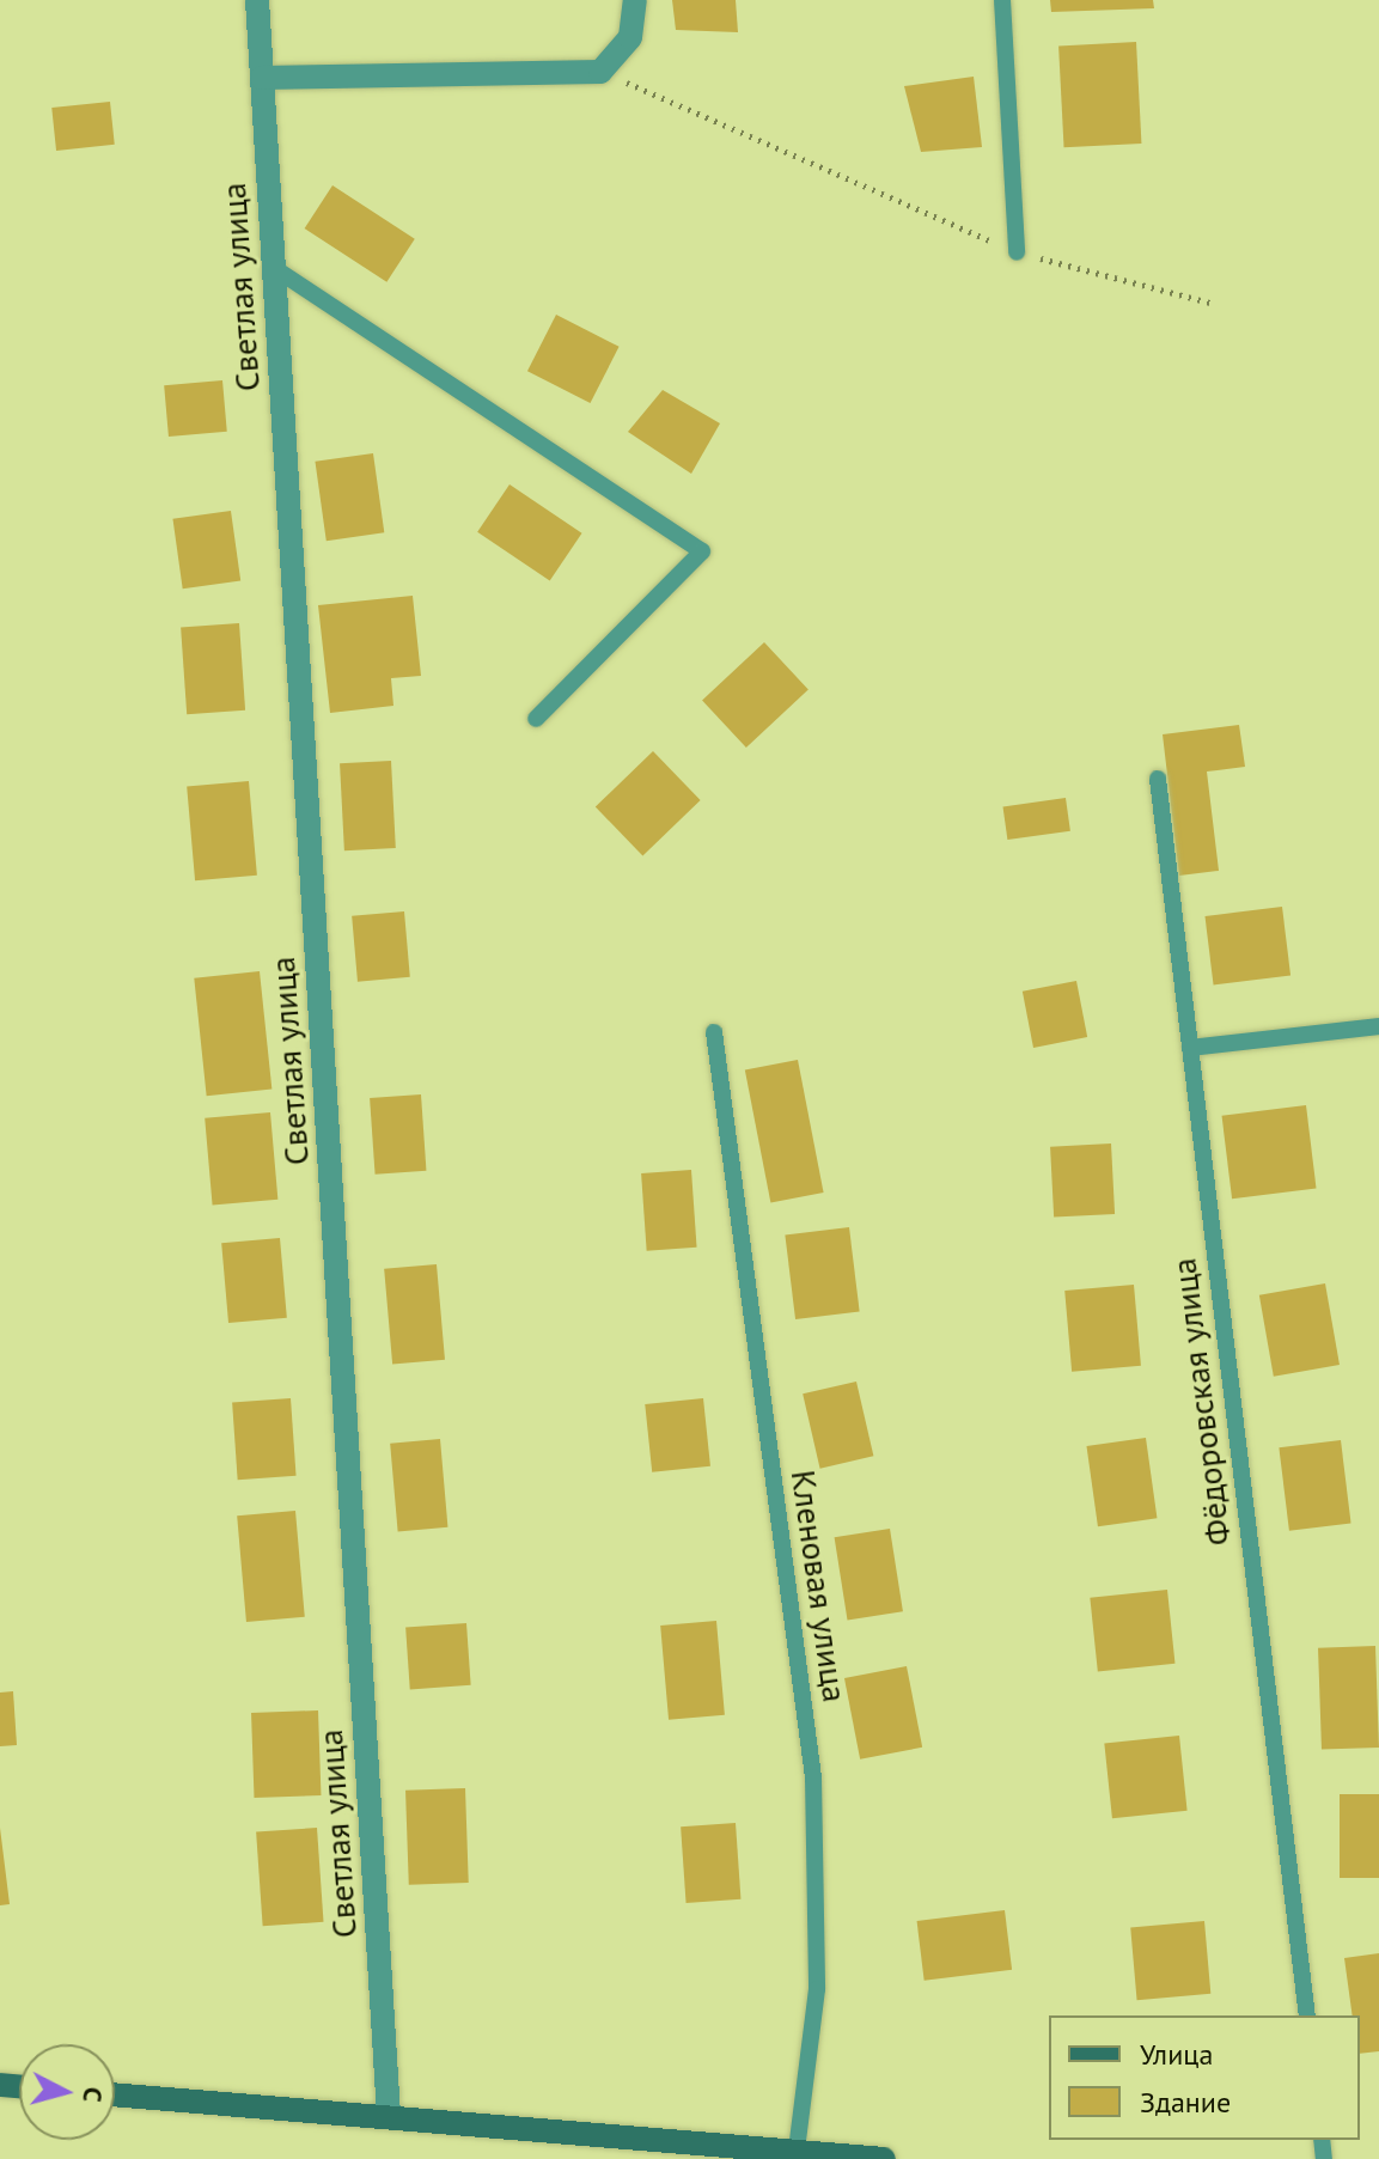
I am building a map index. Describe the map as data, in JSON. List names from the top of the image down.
{
  "streets": {
    "street": ["Светлая улица"],
    "lane": ["Фёдоровская улица", "Кленовая улица"]
  },
  "legend": ["Улица", "Здание"],
  "north": "right"
}
